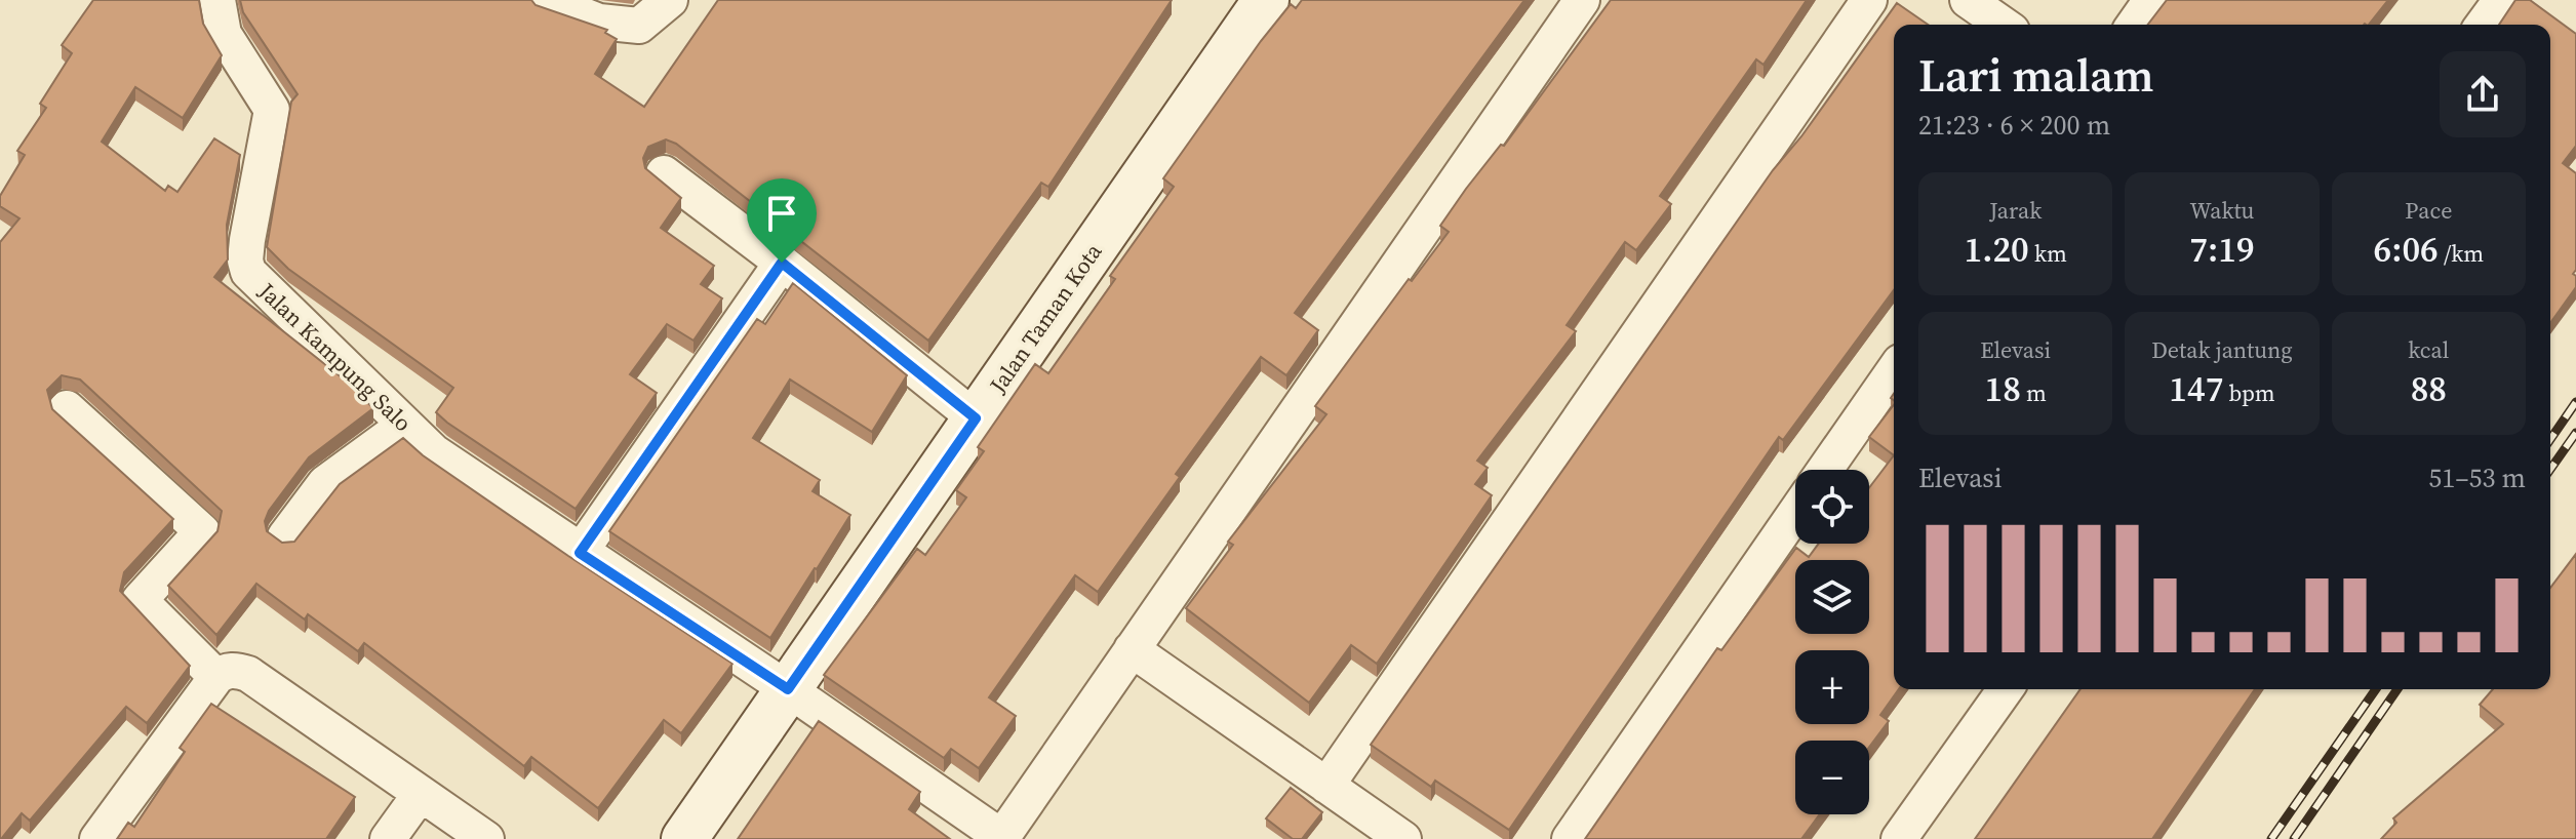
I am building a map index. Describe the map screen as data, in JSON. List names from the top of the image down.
{
  "streets": {
    "street": ["Jalan Taman Kota", "Jalan Kampung Salo"]
  },
  "crossings": [
    ["Jalan Taman Kota", "Jalan Kampung Salo"]
  ],
  "page": {
    "heading": ["Lari malam", "21:23 · 6 × 200 m"],
    "stats": [
      ["Jarak", "1.20 km"],
      ["Waktu", "7:19"],
      ["Pace", "6:06 /km"],
      ["Elevasi", "18 m"],
      ["Detak jantung", "147 bpm"],
      ["kcal", "88"]
    ],
    "chart": ["Elevasi", "51–53 m"],
    "map_buttons": ["+", "−"]
  }
}
